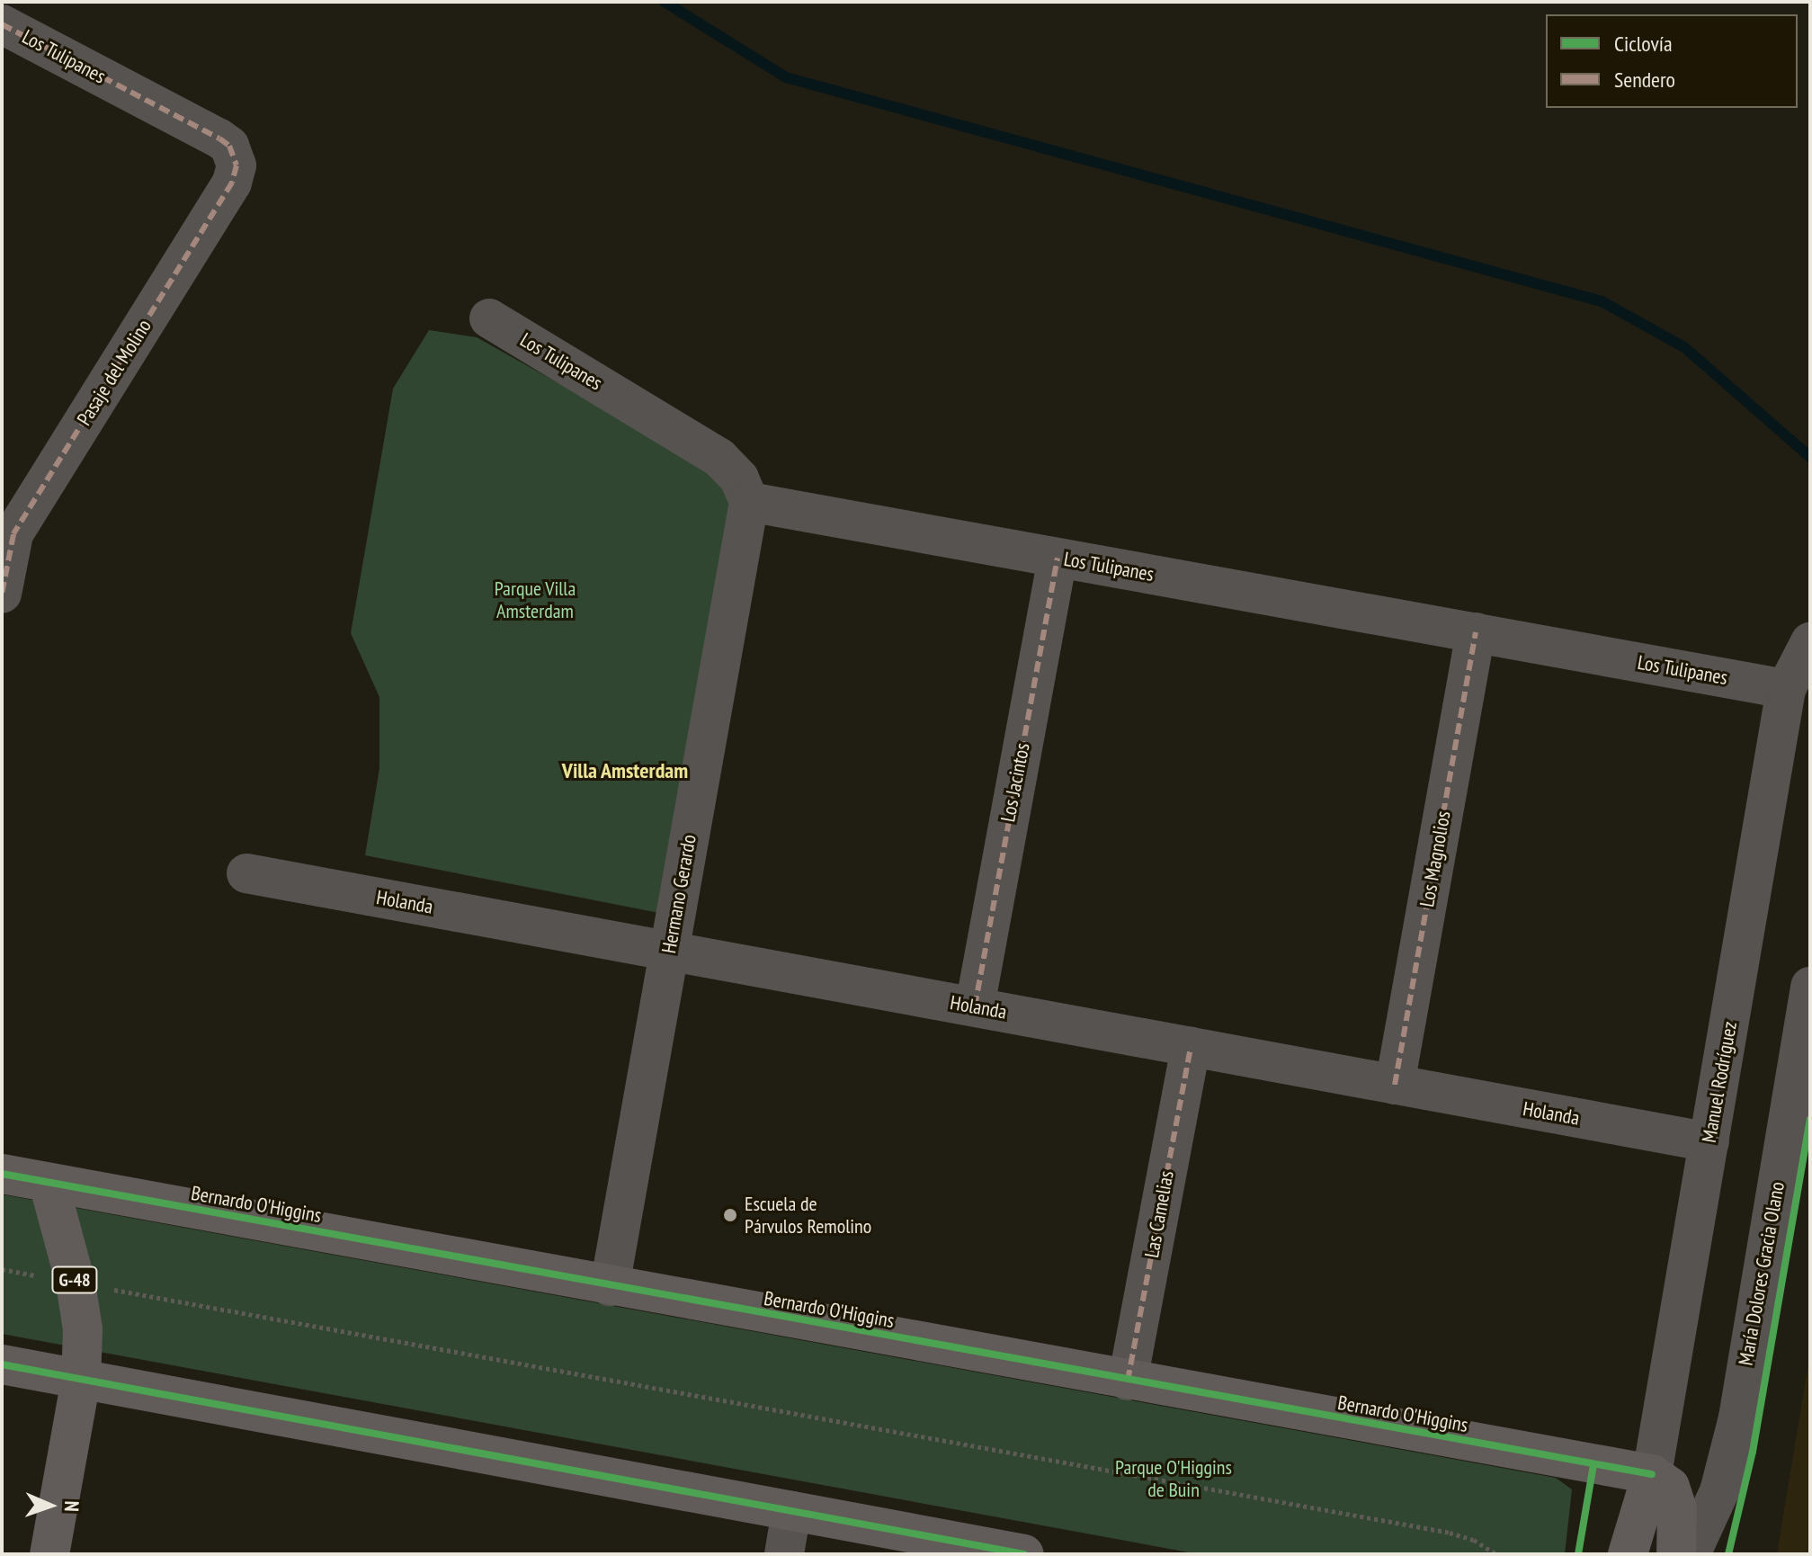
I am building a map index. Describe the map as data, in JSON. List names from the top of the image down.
{
  "streets": {
    "main road": ["Manuel Rodríguez", "Bernardo O'Higgins", "G-48"],
    "street": [
      "Los Tulipanes",
      "Pasaje del Molino",
      "Los Jacintos",
      "Los Magnolios",
      "Hermano Gerardo",
      "Holanda",
      "Las Camelias",
      "María Dolores Gracia Olano"
    ]
  },
  "crossings": [
    ["Los Tulipanes", "Pasaje del Molino"],
    ["Los Tulipanes", "Los Jacintos"],
    ["Los Tulipanes", "Los Magnolios"],
    ["Los Tulipanes", "Hermano Gerardo"],
    ["Los Tulipanes", "Manuel Rodríguez"],
    ["Los Jacintos", "Holanda"],
    ["Los Magnolios", "Holanda"],
    ["Hermano Gerardo", "Holanda"],
    ["Hermano Gerardo", "Bernardo O'Higgins"],
    ["Holanda", "Manuel Rodríguez"],
    ["Holanda", "Las Camelias"],
    ["Manuel Rodríguez", "Bernardo O'Higgins"],
    ["Bernardo O'Higgins", "Las Camelias"],
    ["Bernardo O'Higgins", "G-48"]
  ],
  "districts": ["Villa Amsterdam"],
  "parks": ["Parque Villa Amsterdam", "Parque O'Higgins de Buin"],
  "places": ["Escuela de Párvulos Remolino"],
  "legend": ["Ciclovía", "Sendero"],
  "north": "right"
}
